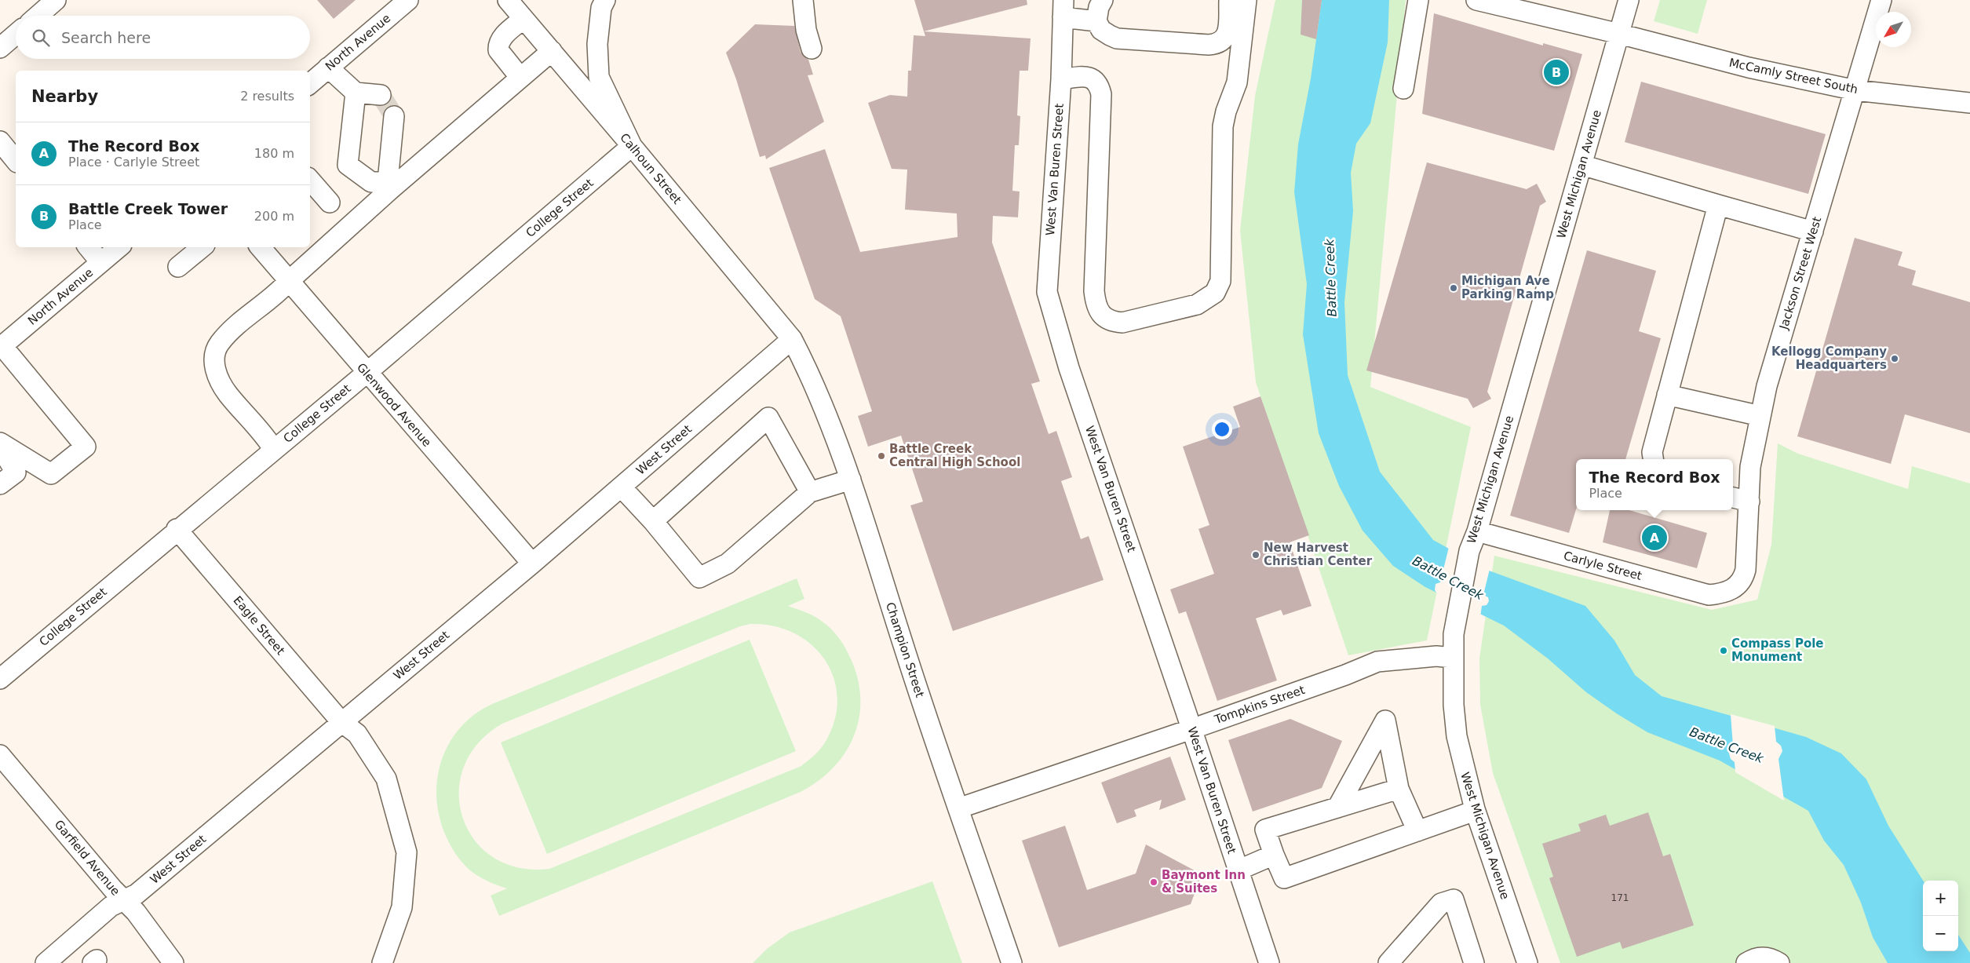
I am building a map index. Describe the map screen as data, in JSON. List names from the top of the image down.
{
  "streets": {
    "street": [
      "North Avenue",
      "McCamly Street South",
      "Calhoun Street",
      "West Van Buren Street",
      "West Michigan Avenue",
      "College Street",
      "Jackson Street West",
      "Glenwood Avenue",
      "West Street",
      "Carlyle Street",
      "Eagle Street",
      "Champion Street",
      "Tompkins Street",
      "Garfield Avenue"
    ]
  },
  "crossings": [
    ["McCamly Street South", "West Michigan Avenue"],
    ["McCamly Street South", "Jackson Street West"],
    ["Calhoun Street", "College Street"],
    ["Calhoun Street", "West Street"],
    ["Calhoun Street", "Champion Street"],
    ["West Van Buren Street", "Tompkins Street"],
    ["West Michigan Avenue", "Carlyle Street"],
    ["West Michigan Avenue", "Tompkins Street"],
    ["College Street", "Glenwood Avenue"],
    ["College Street", "Eagle Street"],
    ["Jackson Street West", "Carlyle Street"],
    ["Glenwood Avenue", "West Street"],
    ["West Street", "Eagle Street"],
    ["West Street", "Champion Street"],
    ["West Street", "Garfield Avenue"],
    ["Champion Street", "Tompkins Street"]
  ],
  "water": ["Battle Creek"],
  "places": [
    "Michigan Ave Parking Ramp",
    "Kellogg Company Headquarters",
    "Battle Creek Central High School",
    "New Harvest Christian Center",
    "Compass Pole Monument",
    "Baymont Inn & Suites"
  ],
  "house_numbers": ["171"],
  "north": "bottom left",
  "page": {
    "search": "Search here",
    "pins": ["B", "A"],
    "heading": ["Nearby", "2 results"],
    "list": [
      {
        "mark": "A",
        "name": "The Record Box",
        "note": "Place · Carlyle Street",
        "value": "180 m"
      },
      {
        "mark": "B",
        "name": "Battle Creek Tower",
        "note": "Place",
        "value": "200 m"
      }
    ],
    "popup": ["The Record Box", "Place"],
    "map_buttons": ["+", "−"]
  }
}
